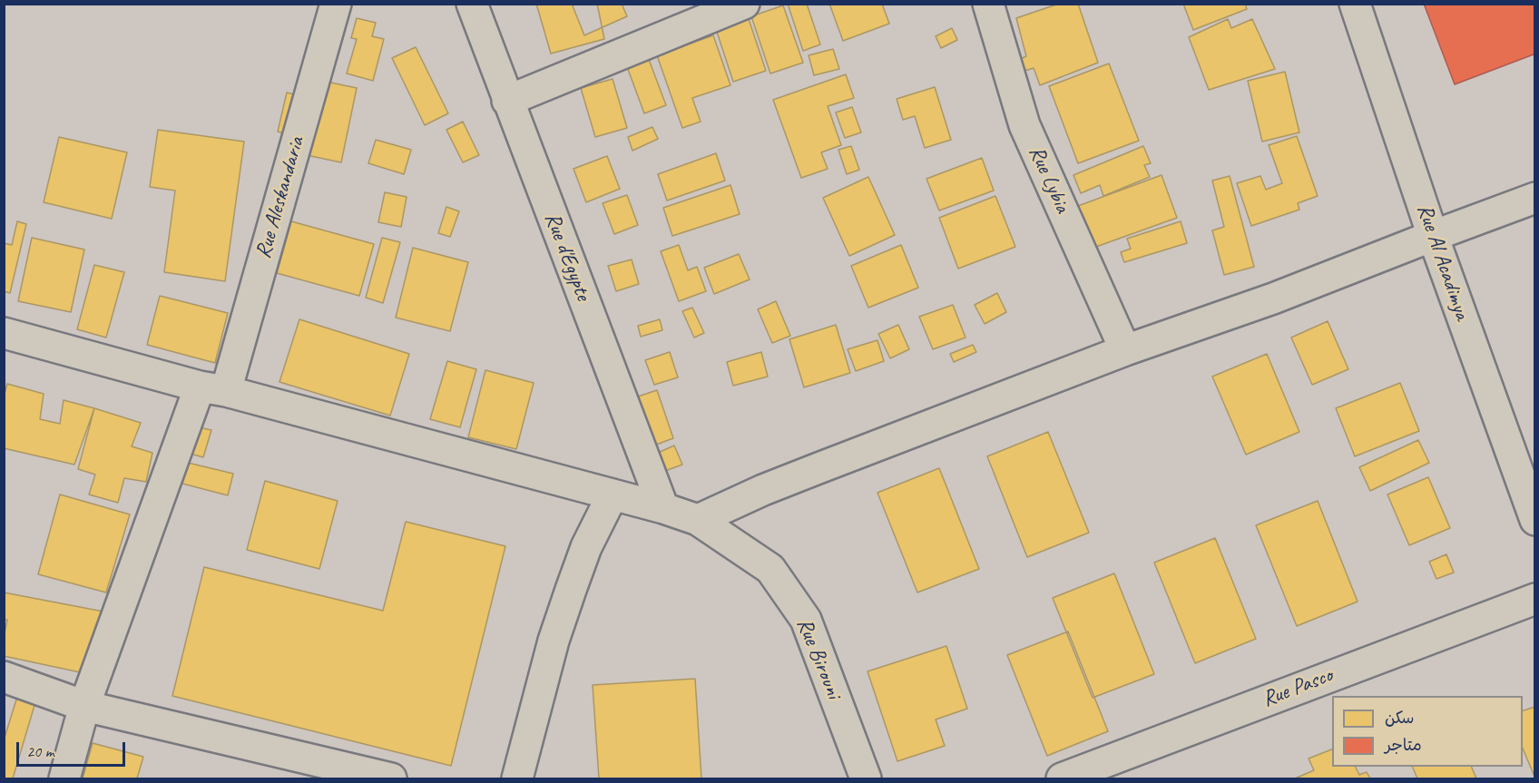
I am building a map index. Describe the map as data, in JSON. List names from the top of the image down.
{
  "streets": {
    "street": [
      "Rue Lybia",
      "Rue Aleskandaria",
      "Rue d'Egypte",
      "Rue Al Acadimya",
      "Rue Birouni",
      "Rue Pasco"
    ]
  },
  "crossings": [
    ["Rue Aleskandaria", "Rue Birouni"],
    ["Rue d'Egypte", "Rue Birouni"]
  ],
  "legend": ["سكن", "متاجر"],
  "scale_bar": "20 m"
}
